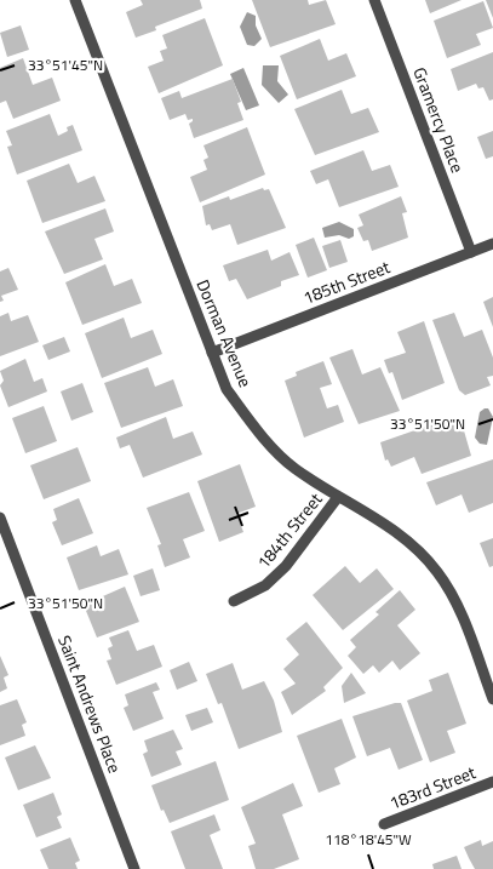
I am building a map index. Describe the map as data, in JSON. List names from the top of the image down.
{
  "streets": {
    "street": [
      "Gramercy Place",
      "185th Street",
      "Dorman Avenue",
      "184th Street",
      "Saint Andrews Place",
      "183rd Street"
    ]
  },
  "crossings": [
    ["Gramercy Place", "185th Street"],
    ["185th Street", "Dorman Avenue"],
    ["Dorman Avenue", "184th Street"]
  ],
  "coordinates": ["33°51'45\"N", "33°51'50\"N", "118°18'45\"W"]
}
